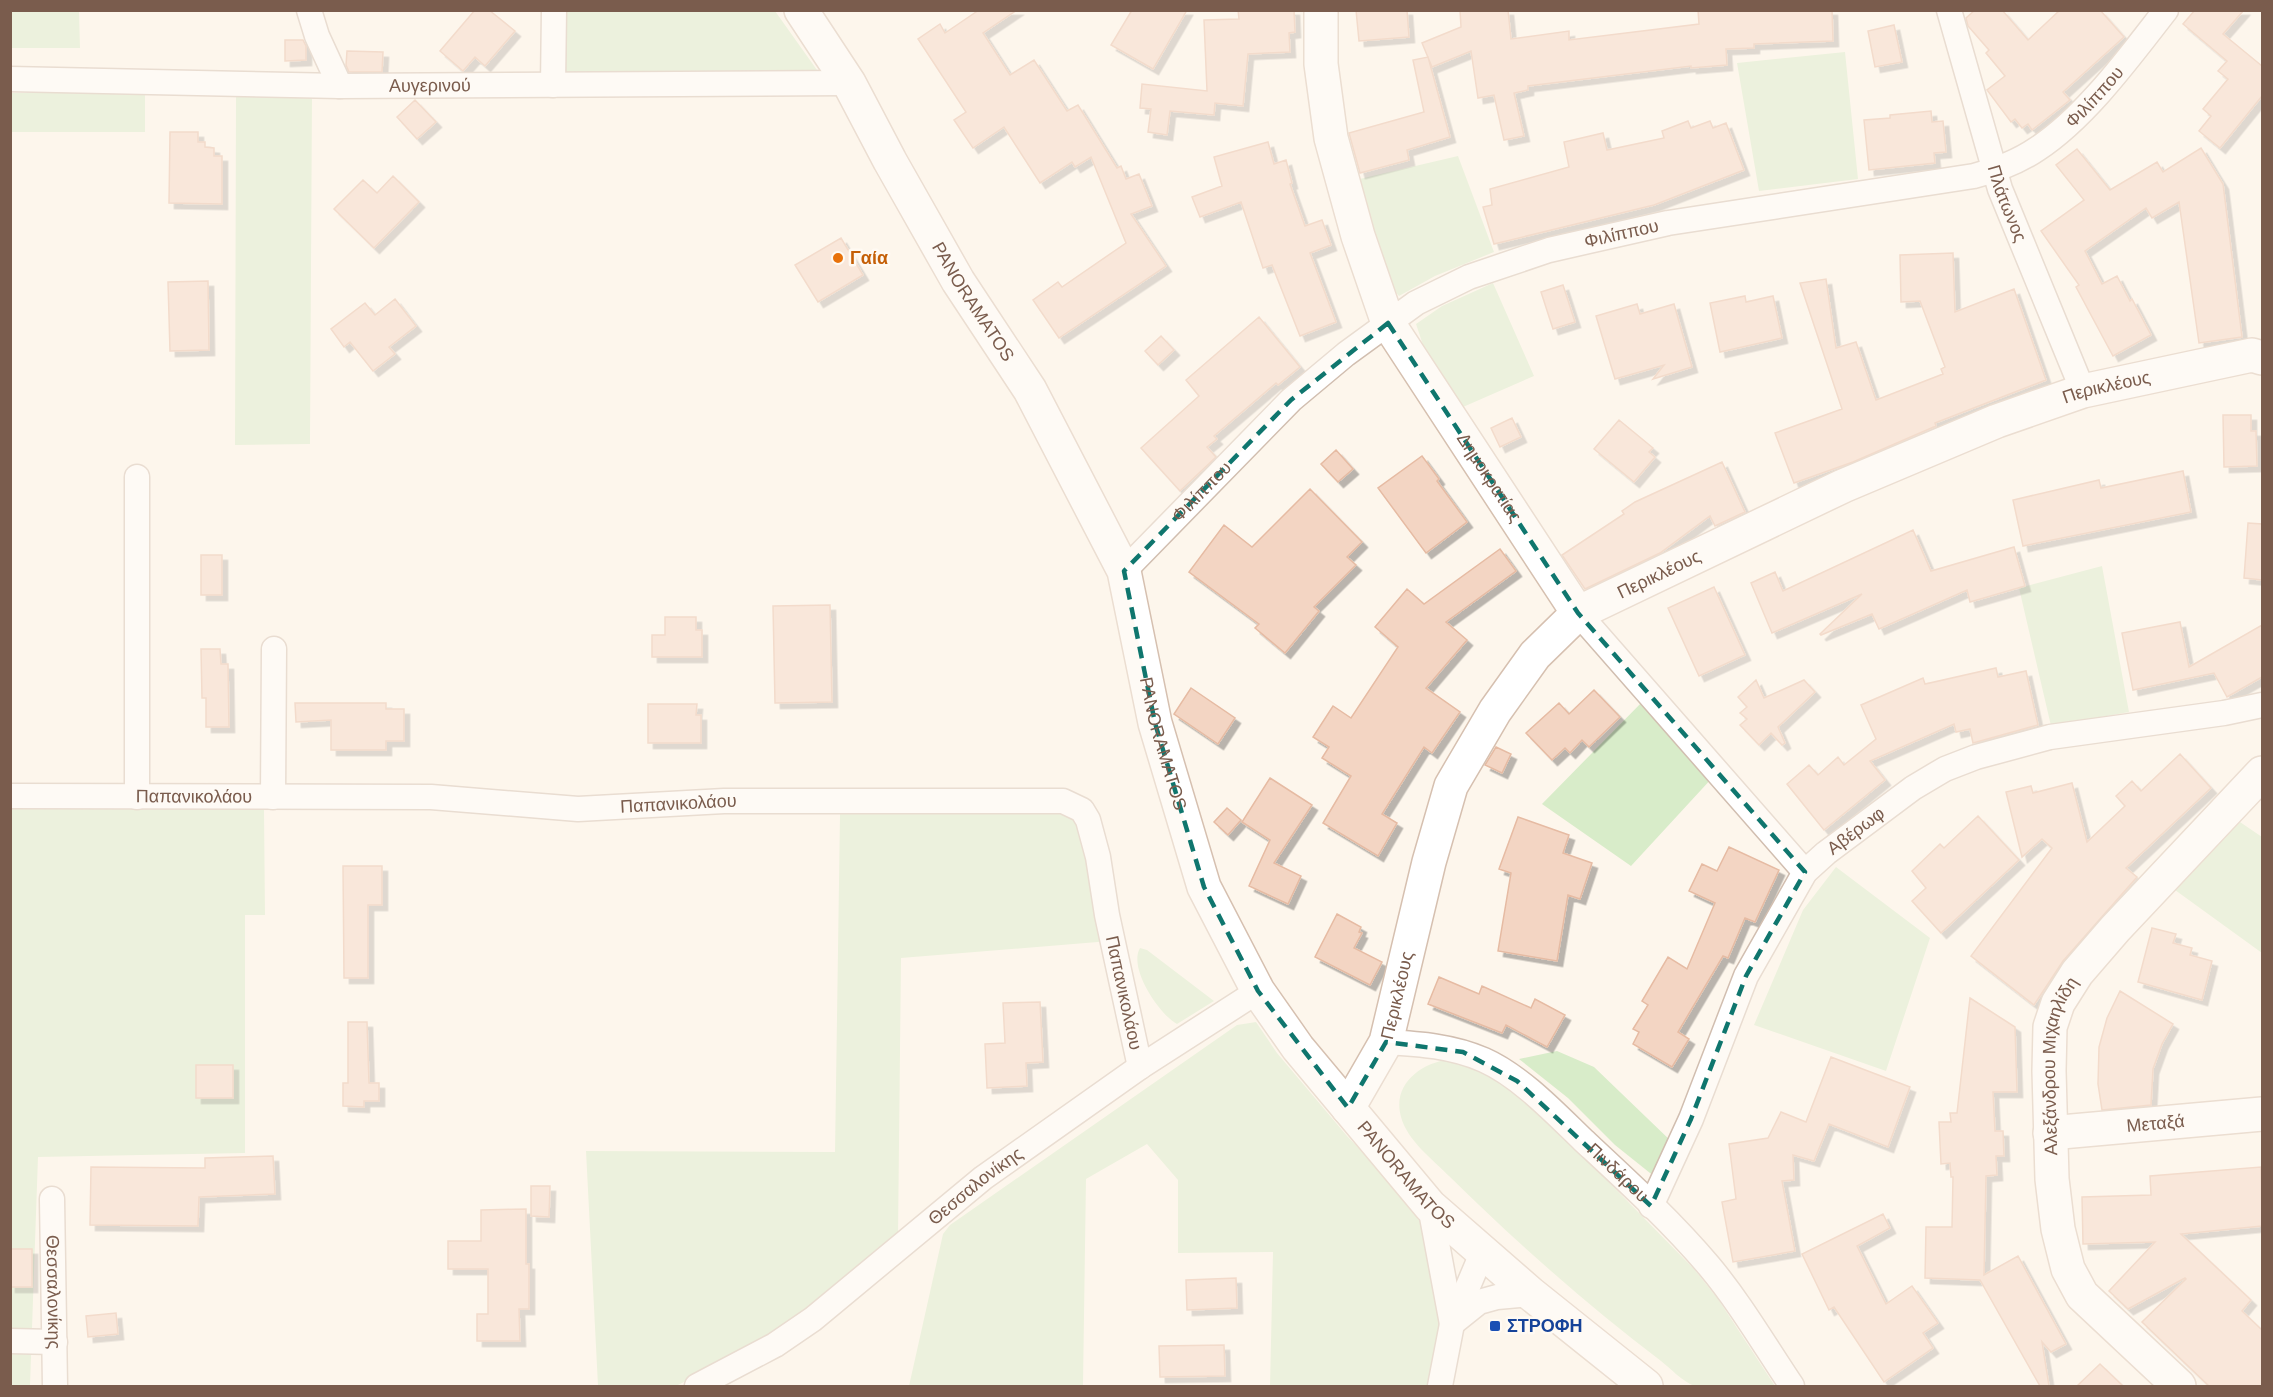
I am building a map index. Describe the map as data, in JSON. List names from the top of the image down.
{
  "streets": {
    "street": [
      "Αυγερινού",
      "Φιλίππου",
      "Πλάτωνος",
      "PANORAMATOS",
      "Περικλέους",
      "Δημοκρατίας",
      "Παπανικολάου",
      "Αβέρωφ",
      "Aλεξάνδρου Mιχαηλίδη",
      "Μεταξά",
      "Πινδάρου",
      "Θεσσαλονίκης"
    ]
  },
  "crossings": [
    ["Αυγερινού", "PANORAMATOS"],
    ["Φιλίππου", "Πλάτωνος"],
    ["Φιλίππου", "PANORAMATOS"],
    ["Φιλίππου", "Δημοκρατίας"],
    ["Πλάτωνος", "Περικλέους"],
    ["PANORAMATOS", "Περικλέους"],
    ["PANORAMATOS", "Θεσσαλονίκης"],
    ["Περικλέους", "Δημοκρατίας"],
    ["Περικλέους", "Πινδάρου"],
    ["Δημοκρατίας", "Αβέρωφ"],
    ["Παπανικολάου", "Θεσσαλονίκης"],
    ["Αβέρωφ", "Πινδάρου"],
    ["Aλεξάνδρου Mιχαηλίδη", "Μεταξά"]
  ],
  "places": {
    "other": ["Γαία"],
    "transit": ["ΣΤΡΟΦΗ"]
  }
}
